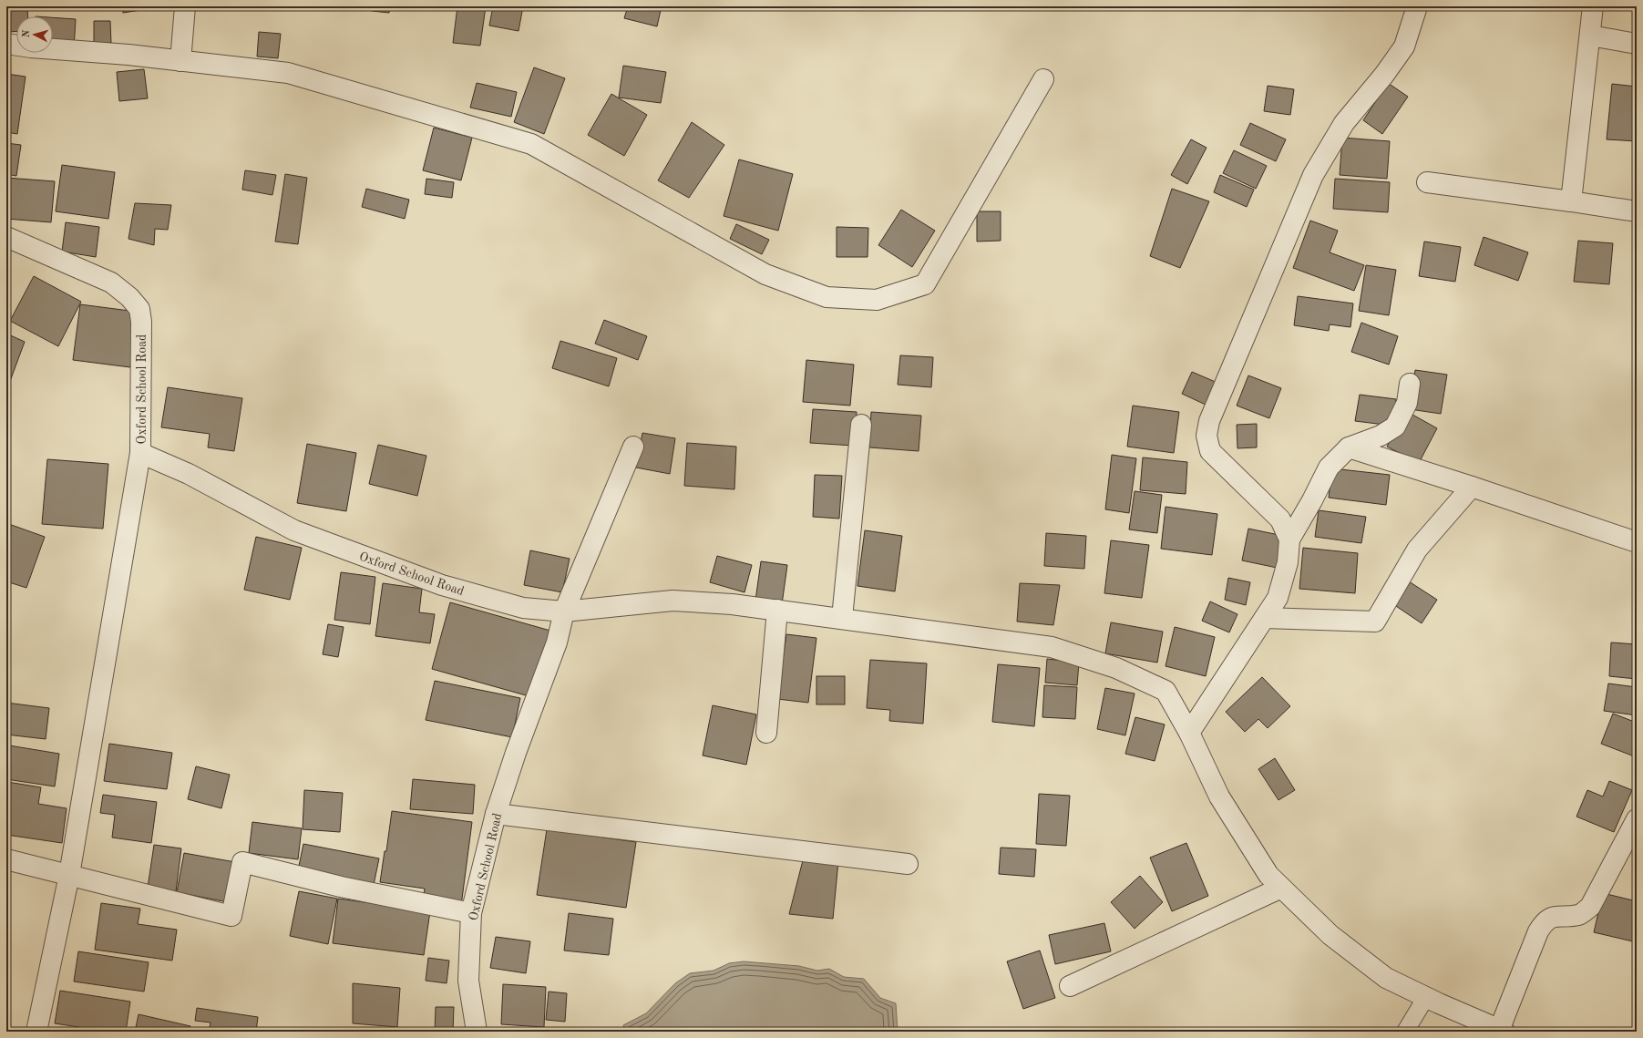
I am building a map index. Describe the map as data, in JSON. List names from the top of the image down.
{
  "streets": {
    "street": ["Oxford School Road"]
  },
  "north": "left"
}
